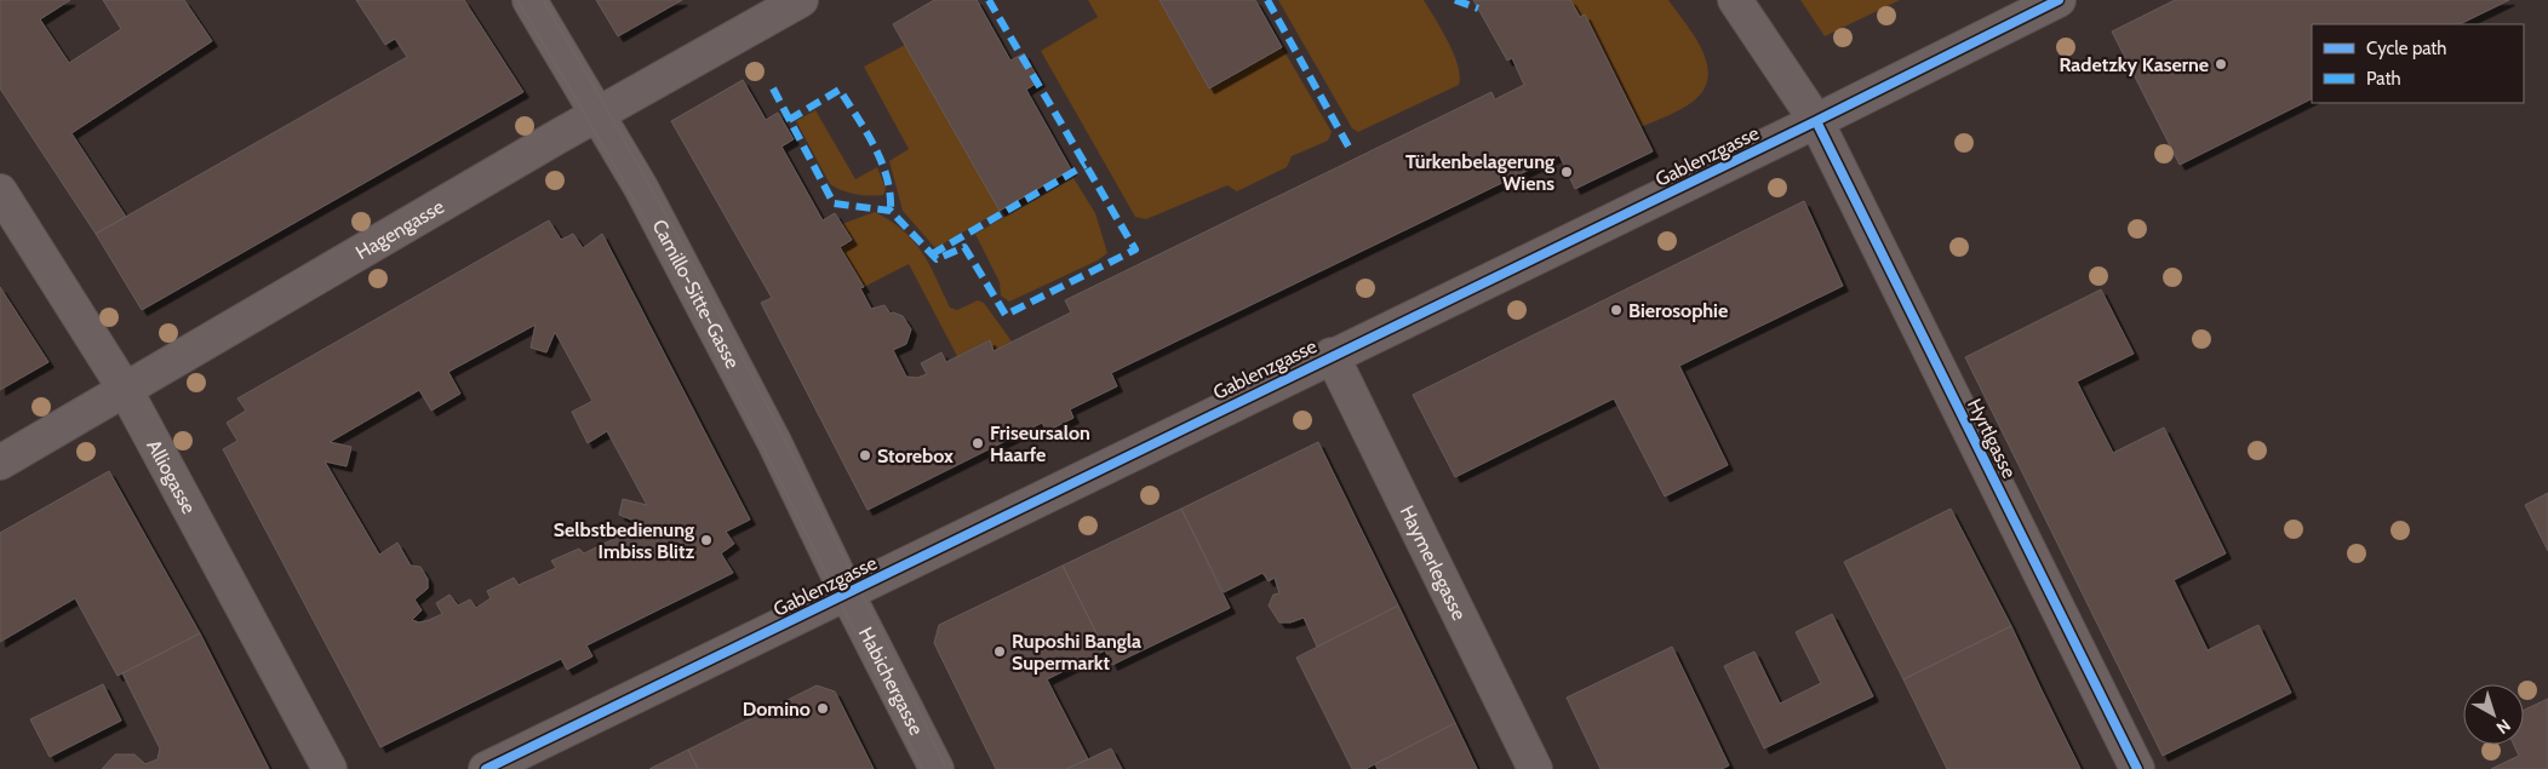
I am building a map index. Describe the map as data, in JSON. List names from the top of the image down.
{
  "streets": {
    "street": [
      "Gablenzgasse",
      "Hagengasse",
      "Camillo-Sitte-Gasse",
      "Hyrtlgasse",
      "Alliogasse",
      "Haymerlegasse",
      "Habichergasse"
    ]
  },
  "crossings": [
    ["Gablenzgasse", "Camillo-Sitte-Gasse"],
    ["Gablenzgasse", "Hyrtlgasse"],
    ["Gablenzgasse", "Haymerlegasse"],
    ["Gablenzgasse", "Habichergasse"],
    ["Hagengasse", "Camillo-Sitte-Gasse"],
    ["Hagengasse", "Alliogasse"],
    ["Camillo-Sitte-Gasse", "Habichergasse"]
  ],
  "places": [
    "Radetzky Kaserne",
    "Türkenbelagerung Wiens",
    "Bierosophie",
    "Friseursalon Haarfe",
    "Storebox",
    "Selbstbedienung Imbiss Blitz",
    "Ruposhi Bangla Supermarkt",
    "Domino"
  ],
  "legend": ["Cycle path", "Path"],
  "north": "bottom right"
}
